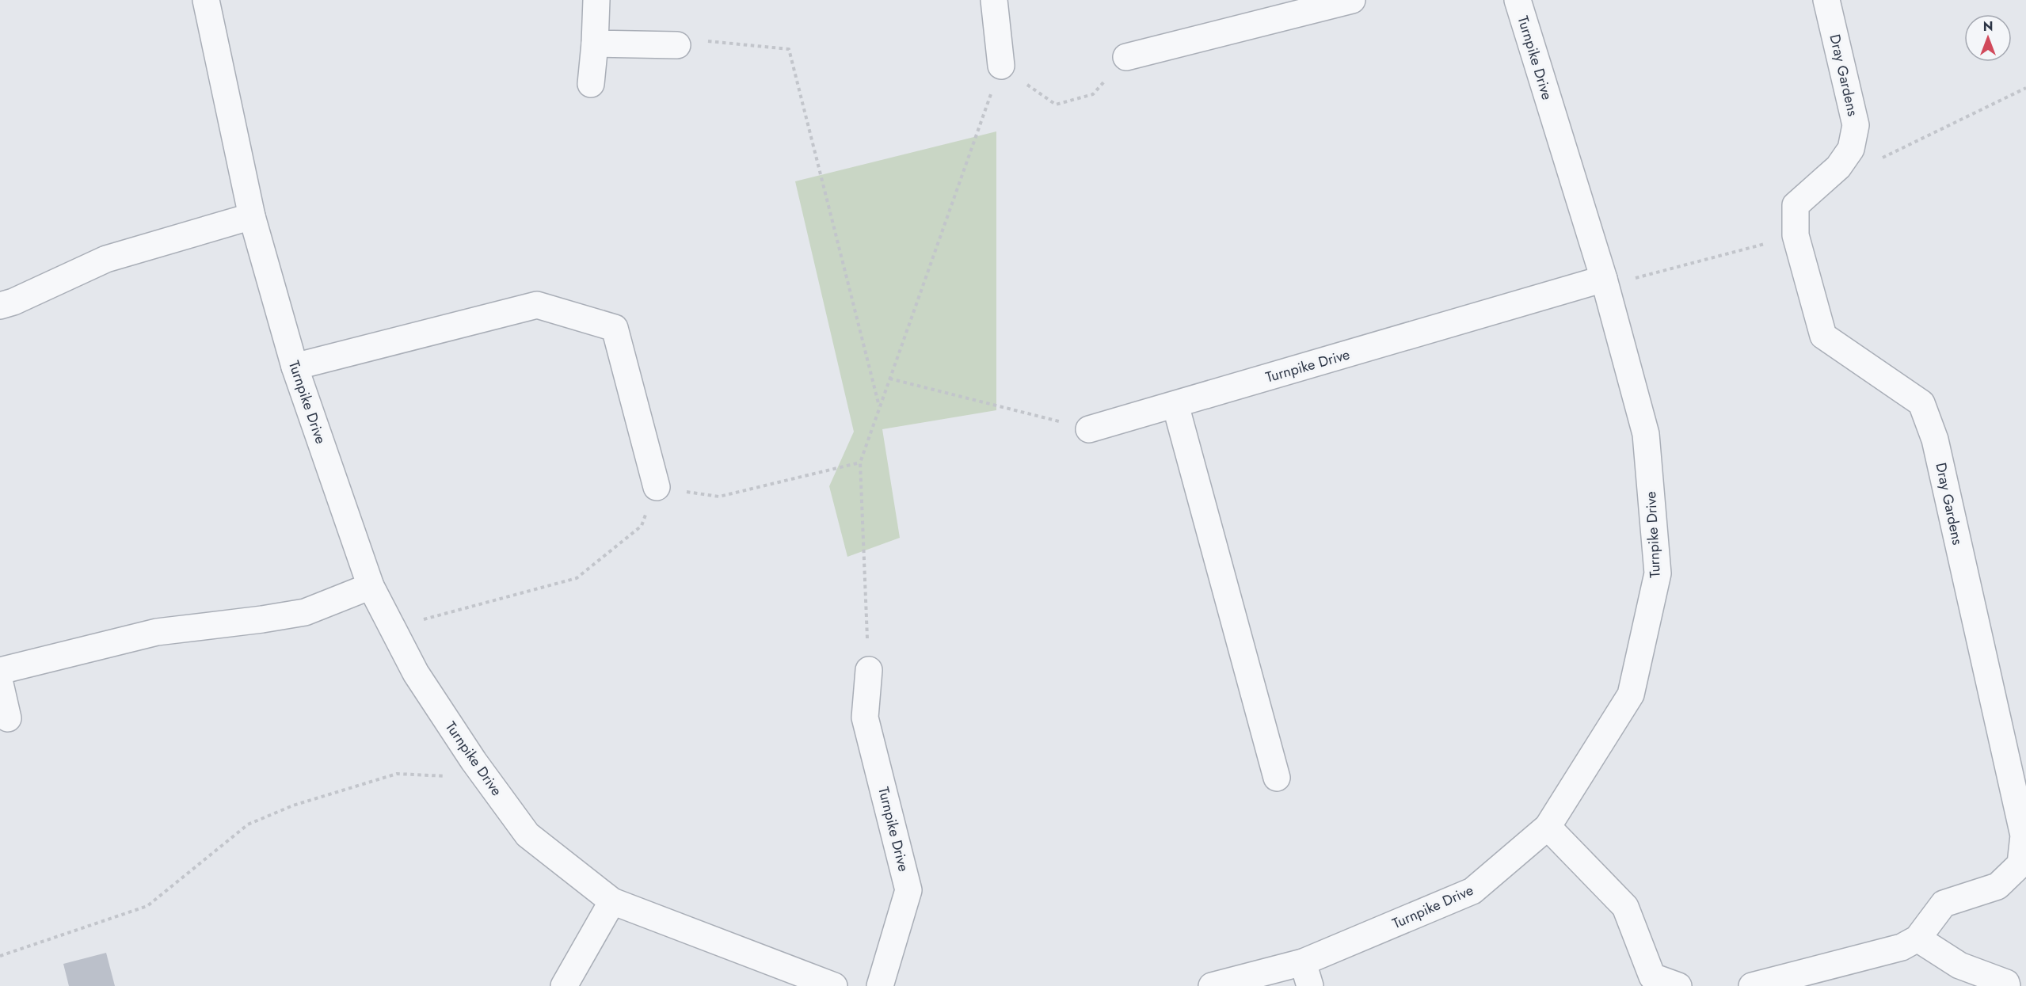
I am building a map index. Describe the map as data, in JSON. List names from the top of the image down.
{
  "streets": {
    "street": ["Turnpike Drive", "Dray Gardens"]
  },
  "north": "top"
}
